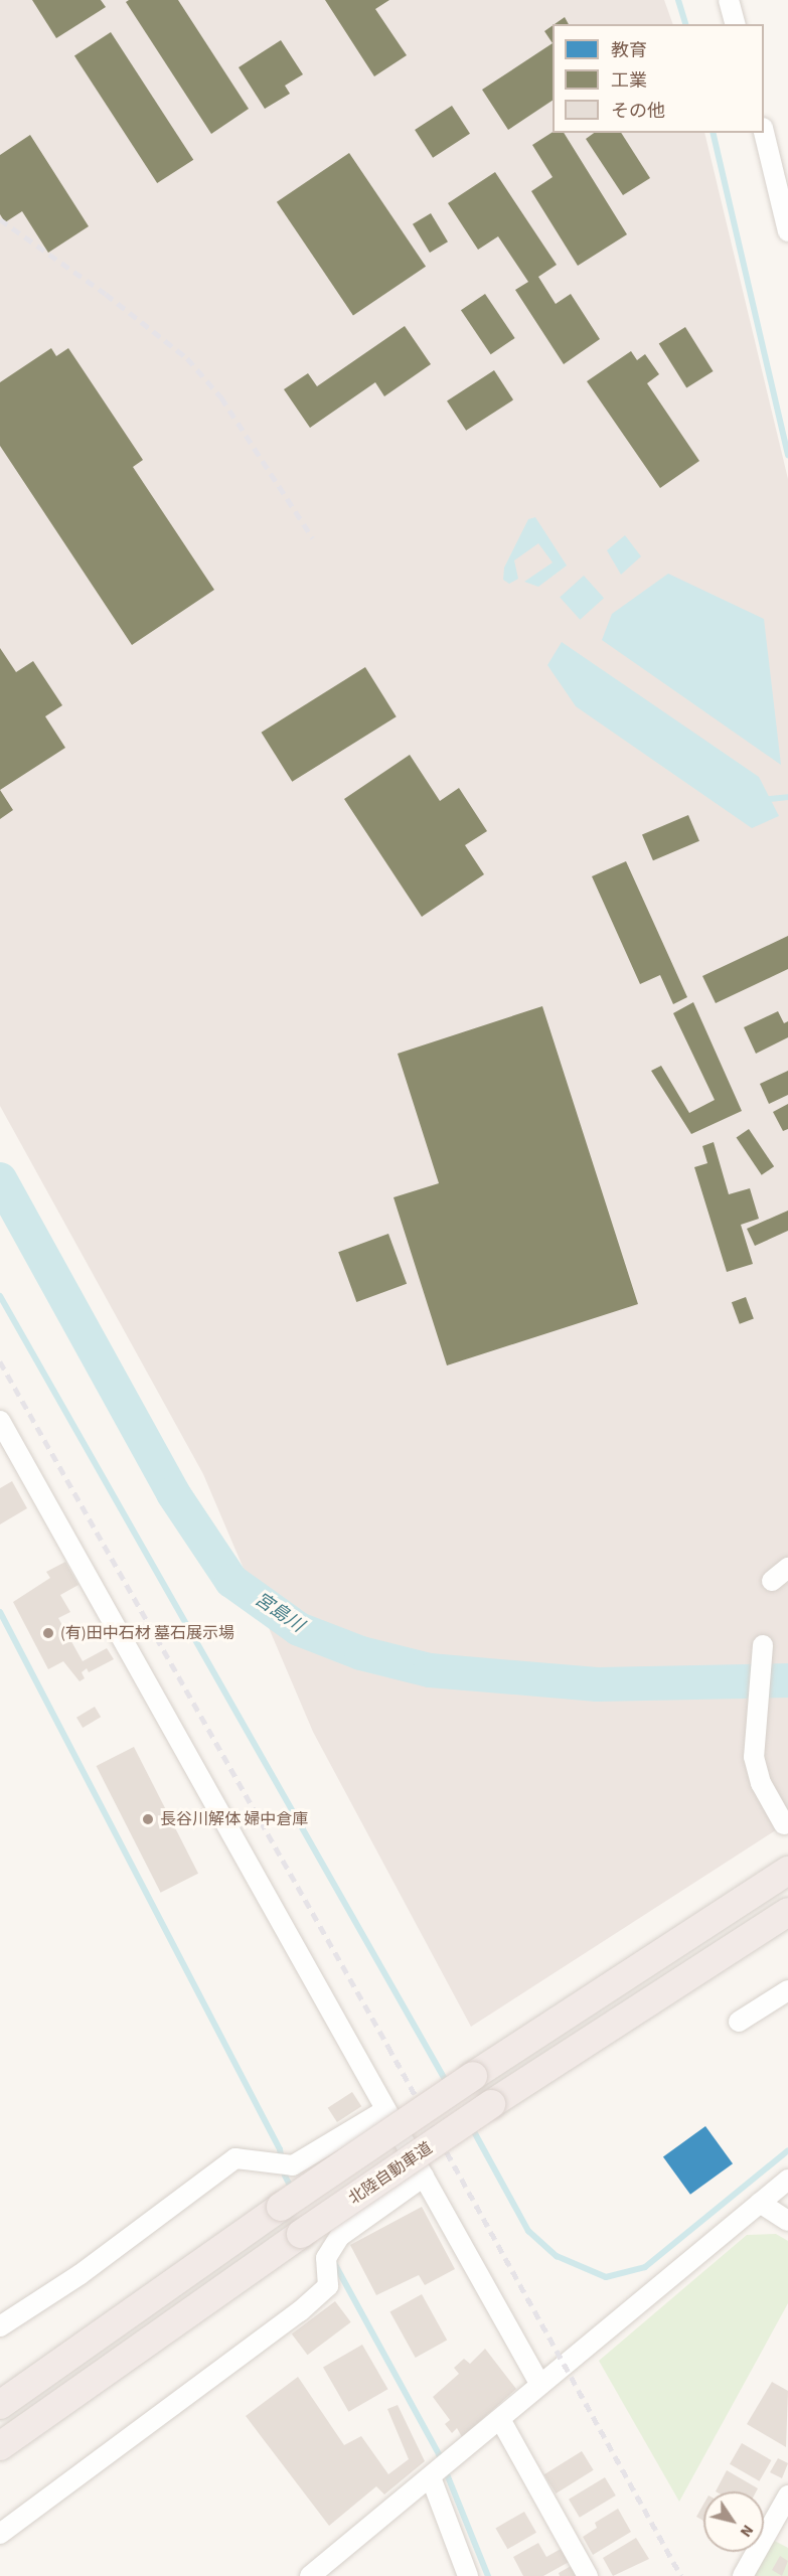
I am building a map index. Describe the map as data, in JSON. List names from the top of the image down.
{
  "streets": {
    "highway": ["北陸自動車道"]
  },
  "water": ["宮島川"],
  "places": ["(有)田中石材 墓石展示場", "長谷川解体 婦中倉庫"],
  "legend": ["教育", "工業", "その他"],
  "north": "bottom right"
}
